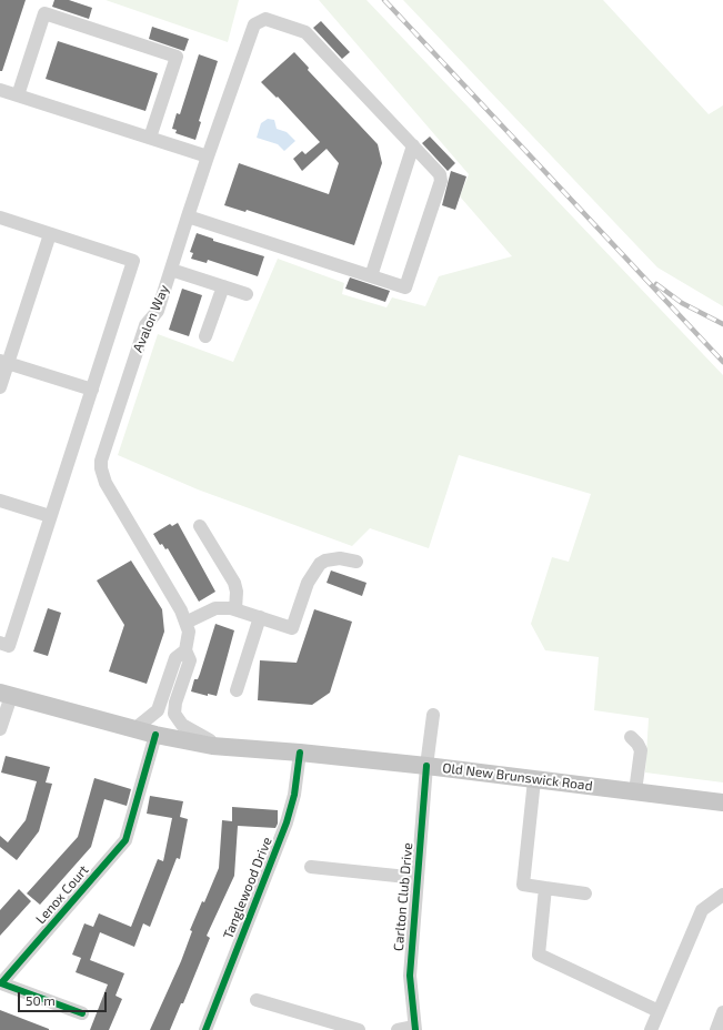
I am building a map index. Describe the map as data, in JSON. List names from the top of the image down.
{
  "streets": {
    "main road": ["Old New Brunswick Road"],
    "street": [
      "Avalon Way",
      "Tanglewood Drive",
      "Lenox Court",
      "Carlton Club Drive"
    ]
  },
  "crossings": [
    ["Avalon Way", "Old New Brunswick Road"],
    ["Old New Brunswick Road", "Tanglewood Drive"],
    ["Old New Brunswick Road", "Lenox Court"],
    ["Old New Brunswick Road", "Carlton Club Drive"]
  ],
  "scale_bar": "50 m"
}
